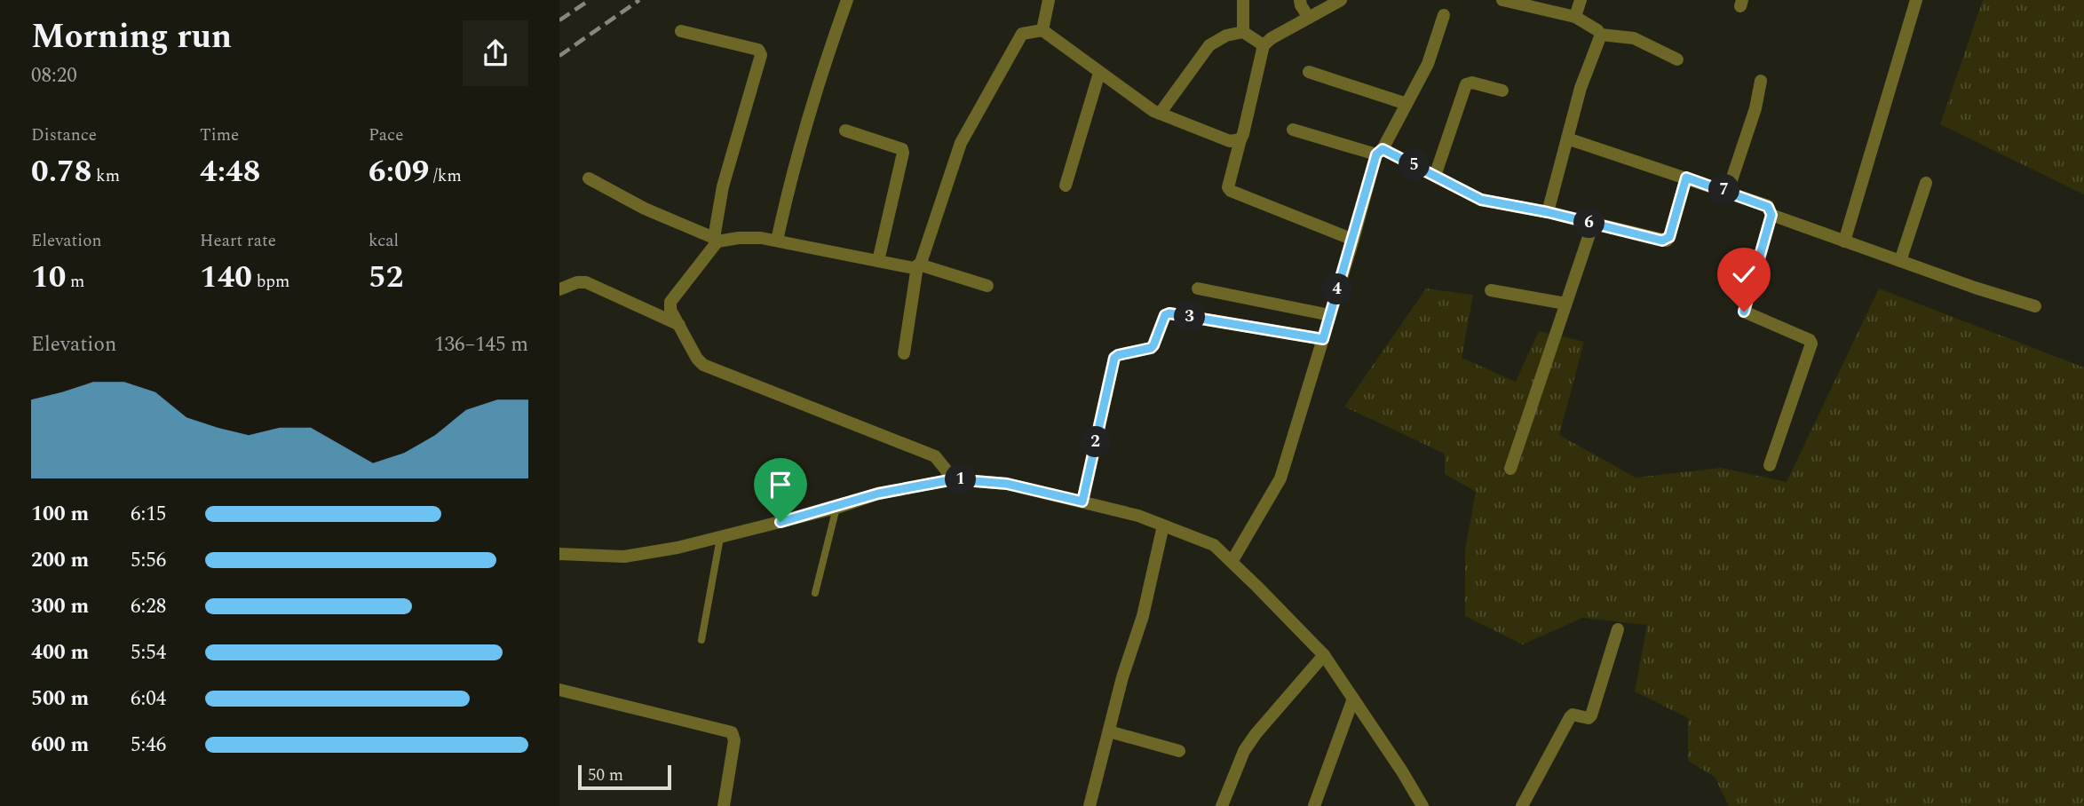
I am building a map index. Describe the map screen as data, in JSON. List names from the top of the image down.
{
  "scale_bar": "50 m",
  "page": {
    "heading": ["Morning run", "08:20"],
    "stats": [
      ["Distance", "0.78 km"],
      ["Time", "4:48"],
      ["Pace", "6:09 /km"],
      ["Elevation", "10 m"],
      ["Heart rate", "140 bpm"],
      ["kcal", "52"]
    ],
    "pins": [
      "5",
      "7",
      "6",
      "4",
      "3",
      "2",
      "1"
    ],
    "chart": ["Elevation", "136–145 m"],
    "list": [
      {
        "name": "100 m",
        "note": "6:15"
      },
      {
        "name": "200 m",
        "note": "5:56"
      },
      {
        "name": "300 m",
        "note": "6:28"
      },
      {
        "name": "400 m",
        "note": "5:54"
      },
      {
        "name": "500 m",
        "note": "6:04"
      },
      {
        "name": "600 m",
        "note": "5:46"
      }
    ],
    "scale": "50 m"
  }
}
